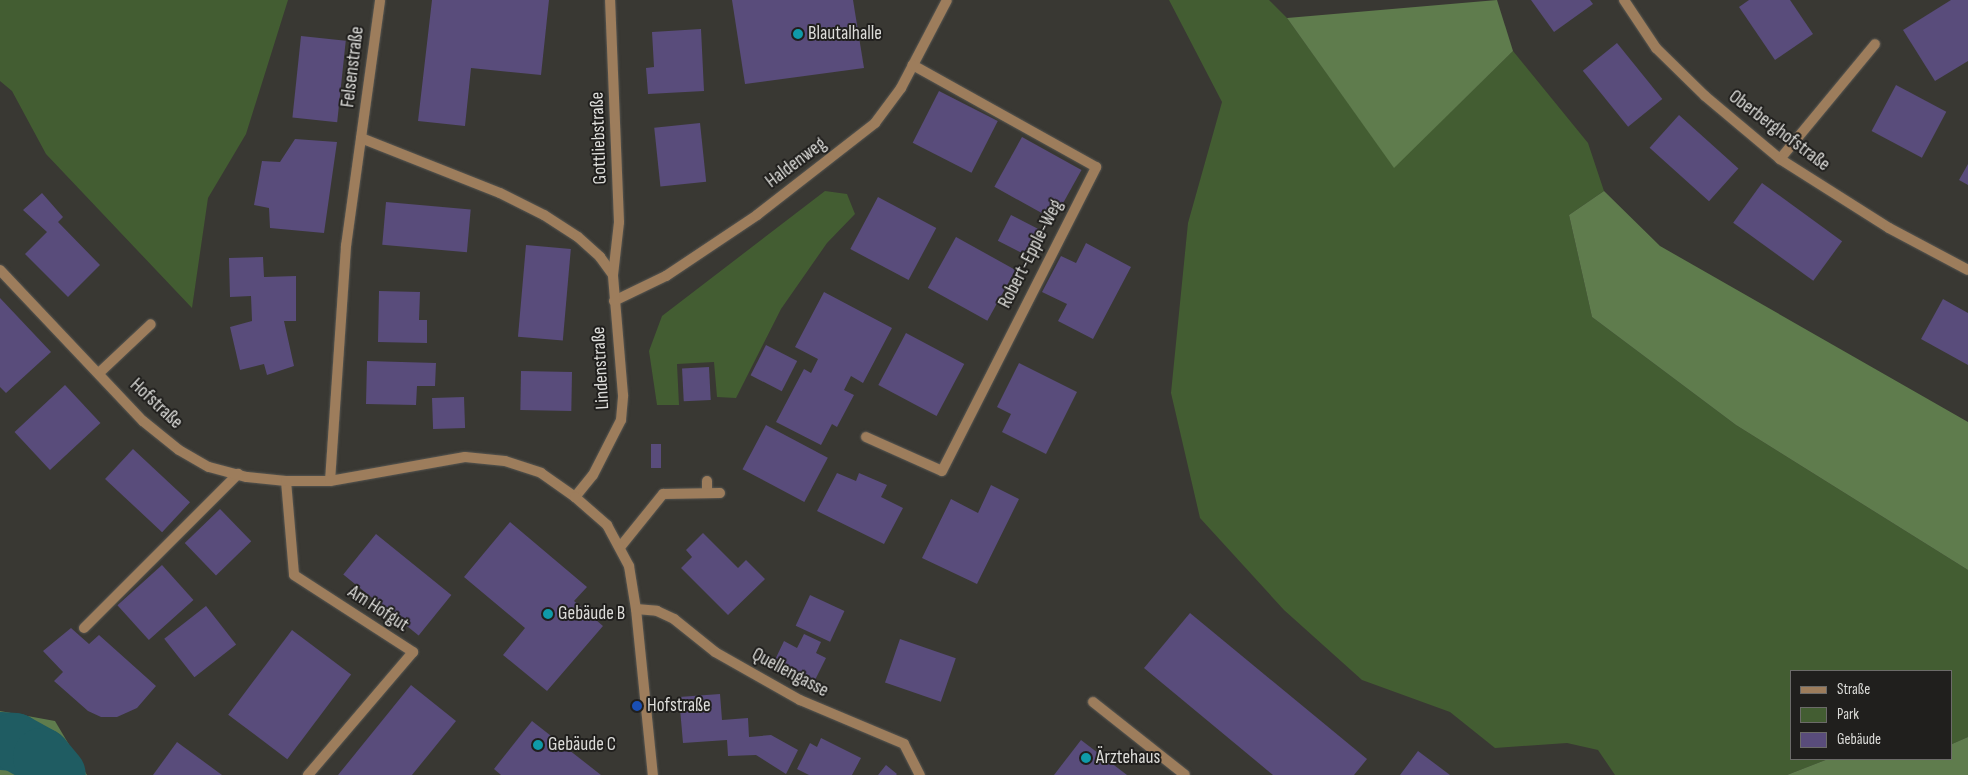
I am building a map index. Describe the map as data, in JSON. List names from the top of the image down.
{
  "streets": {
    "street": [
      "Felsenstraße",
      "Oberberghofstraße",
      "Gottliebstraße",
      "Haldenweg",
      "Robert-Epple-Weg",
      "Lindenstraße",
      "Hofstraße",
      "Am Hofgut",
      "Quellengasse"
    ]
  },
  "crossings": [
    ["Gottliebstraße", "Lindenstraße"],
    ["Haldenweg", "Robert-Epple-Weg"],
    ["Haldenweg", "Lindenstraße"],
    ["Lindenstraße", "Hofstraße"],
    ["Hofstraße", "Am Hofgut"]
  ],
  "places": [
    "Blautalhalle",
    "Gebäude B",
    "Hofstraße",
    "Gebäude C",
    "Ärztehaus"
  ],
  "legend": ["Straße", "Park", "Gebäude"]
}
